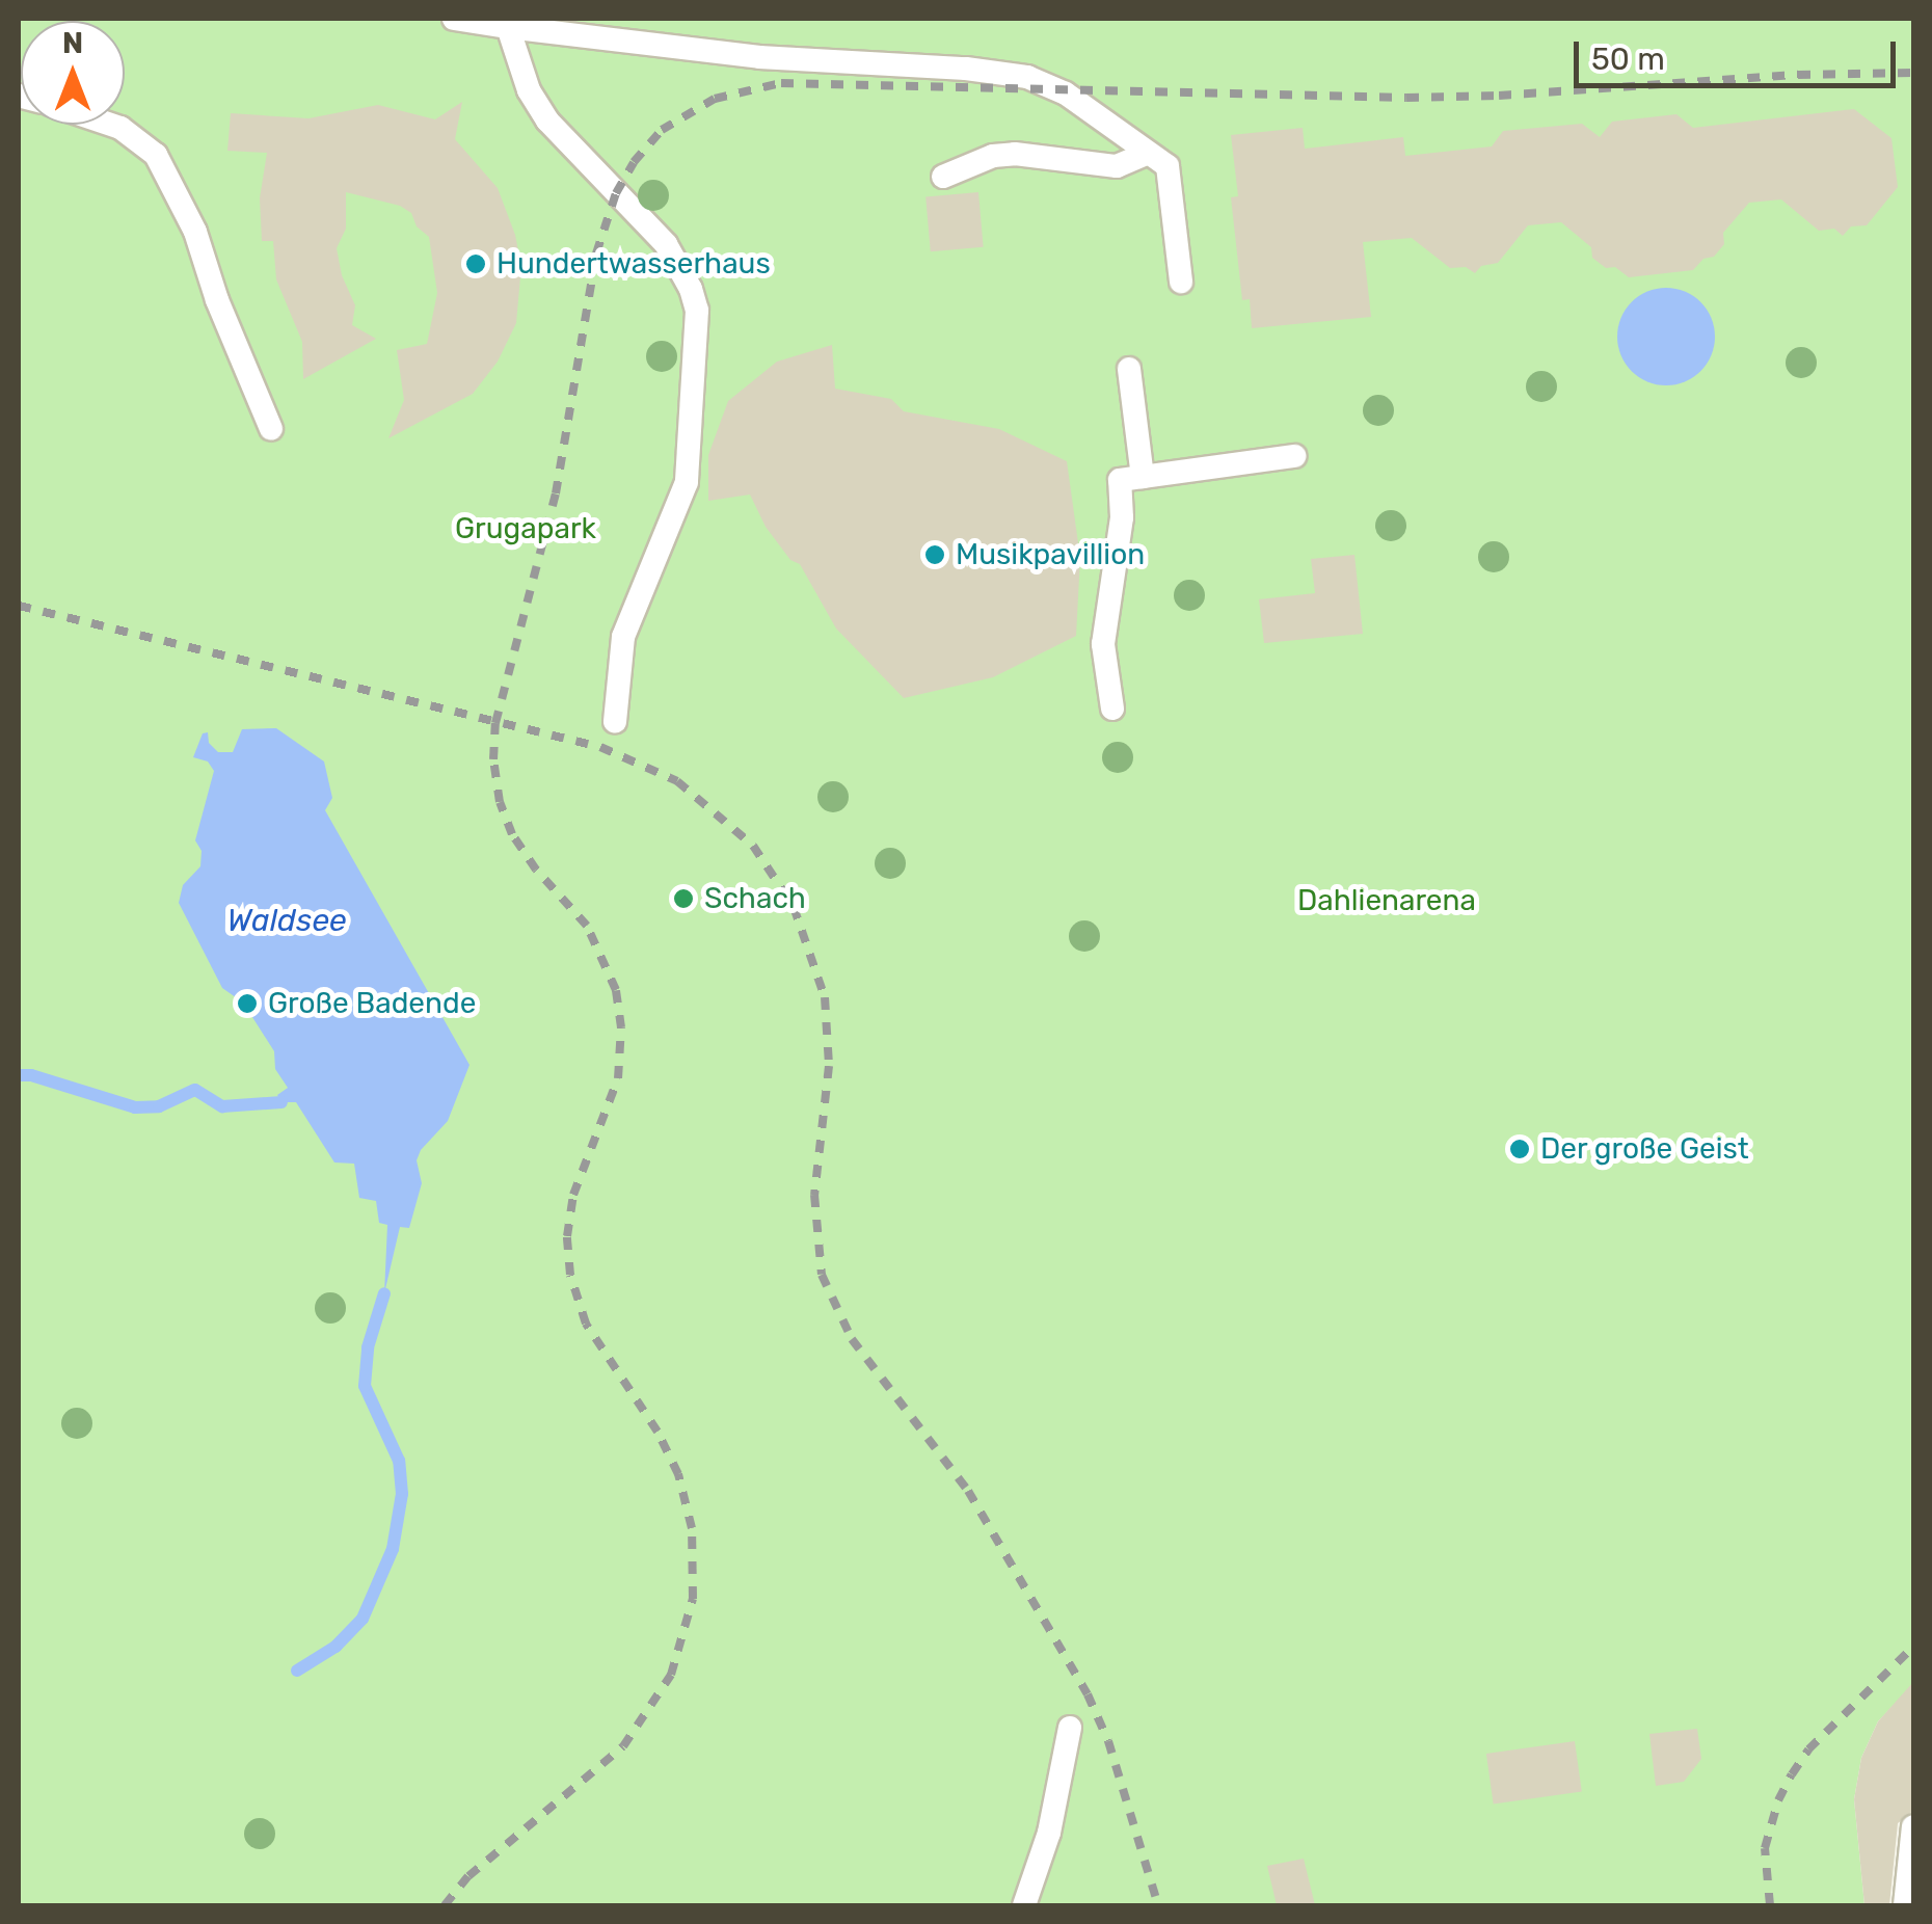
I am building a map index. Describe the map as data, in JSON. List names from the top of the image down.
{
  "water": ["Waldsee"],
  "parks": ["Grugapark", "Dahlienarena"],
  "places": [
    "Hundertwasserhaus",
    "Musikpavillion",
    "Schach",
    "Große Badende",
    "Der große Geist"
  ],
  "scale_bar": "50 m",
  "north": "top"
}
